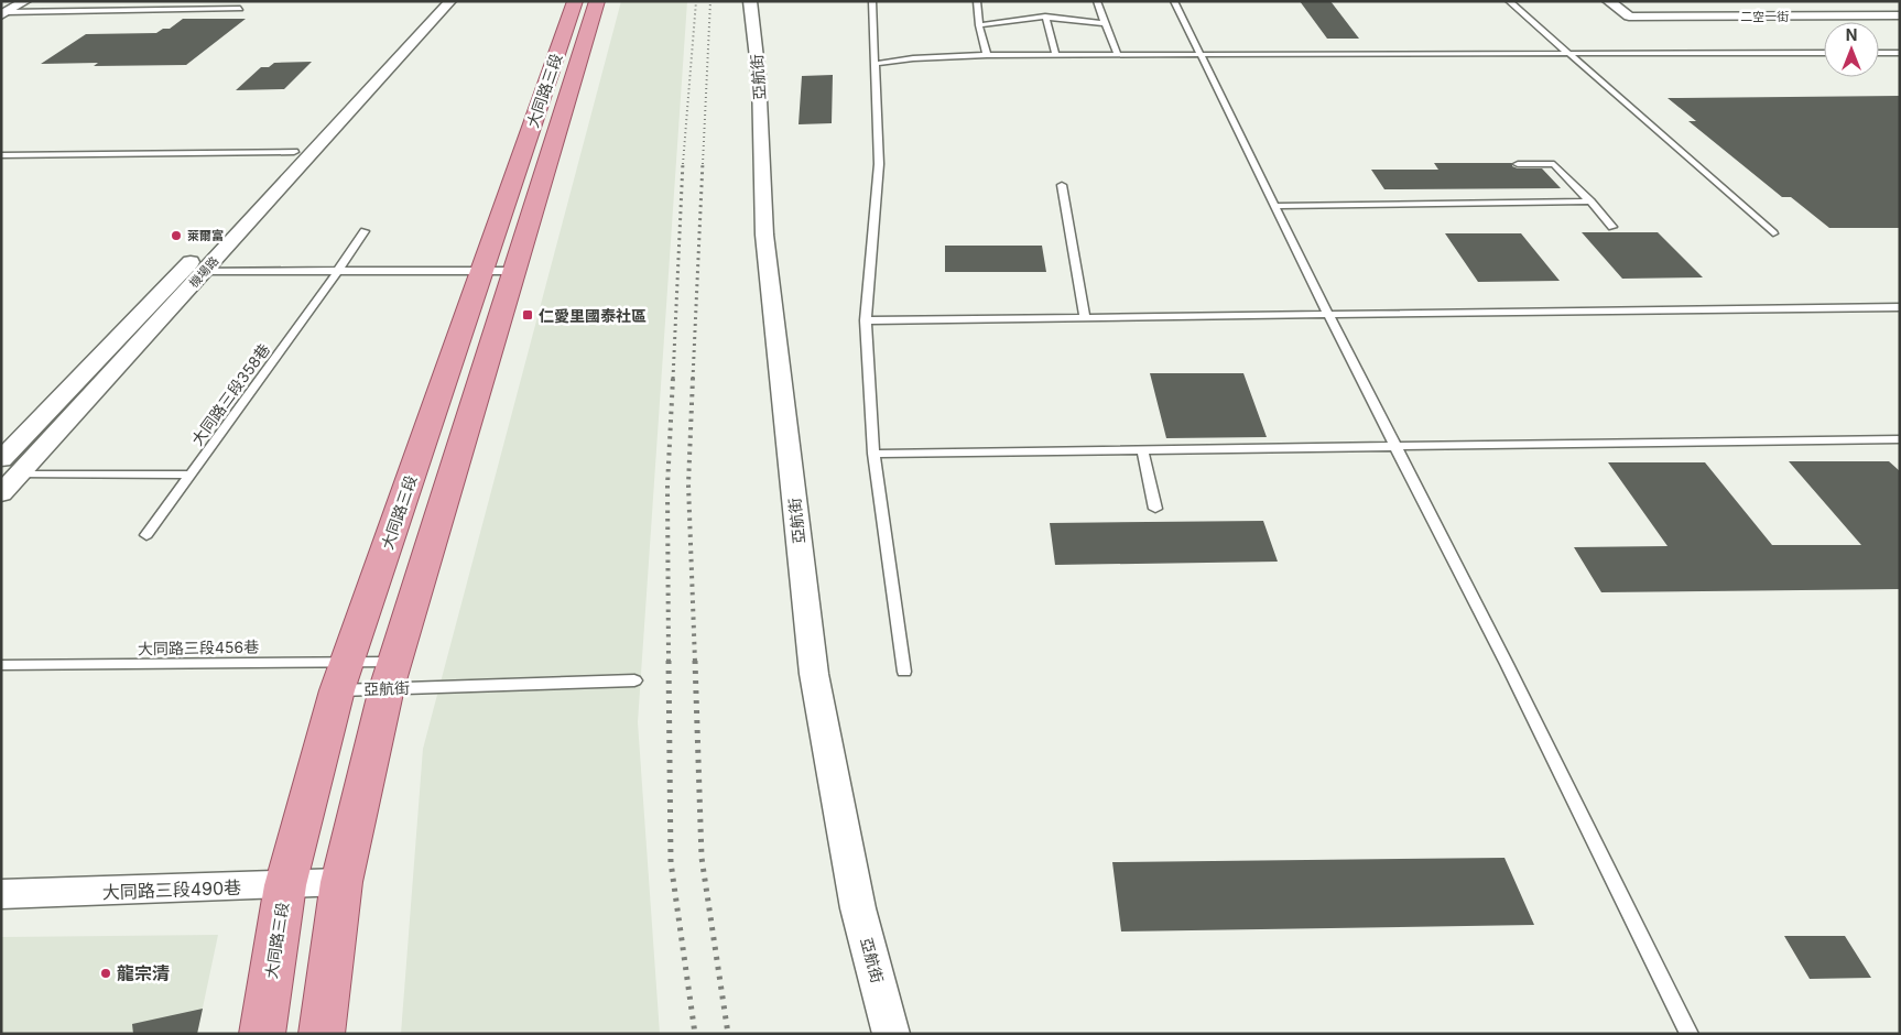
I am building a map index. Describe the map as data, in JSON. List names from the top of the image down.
{
  "streets": {
    "main road": ["大同路三段"],
    "street": [
      "二空一街",
      "亞航街",
      "機場路",
      "大同路三段490巷"
    ],
    "lane": ["大同路三段358巷", "大同路三段456巷"]
  },
  "crossings": [
    ["亞航街", "大同路三段"],
    ["大同路三段", "大同路三段456巷"],
    ["大同路三段", "大同路三段490巷"]
  ],
  "places": {
    "other": ["萊爾富", "龍宗清"],
    "transit": ["仁愛里國泰社區"]
  },
  "north": "top"
}
